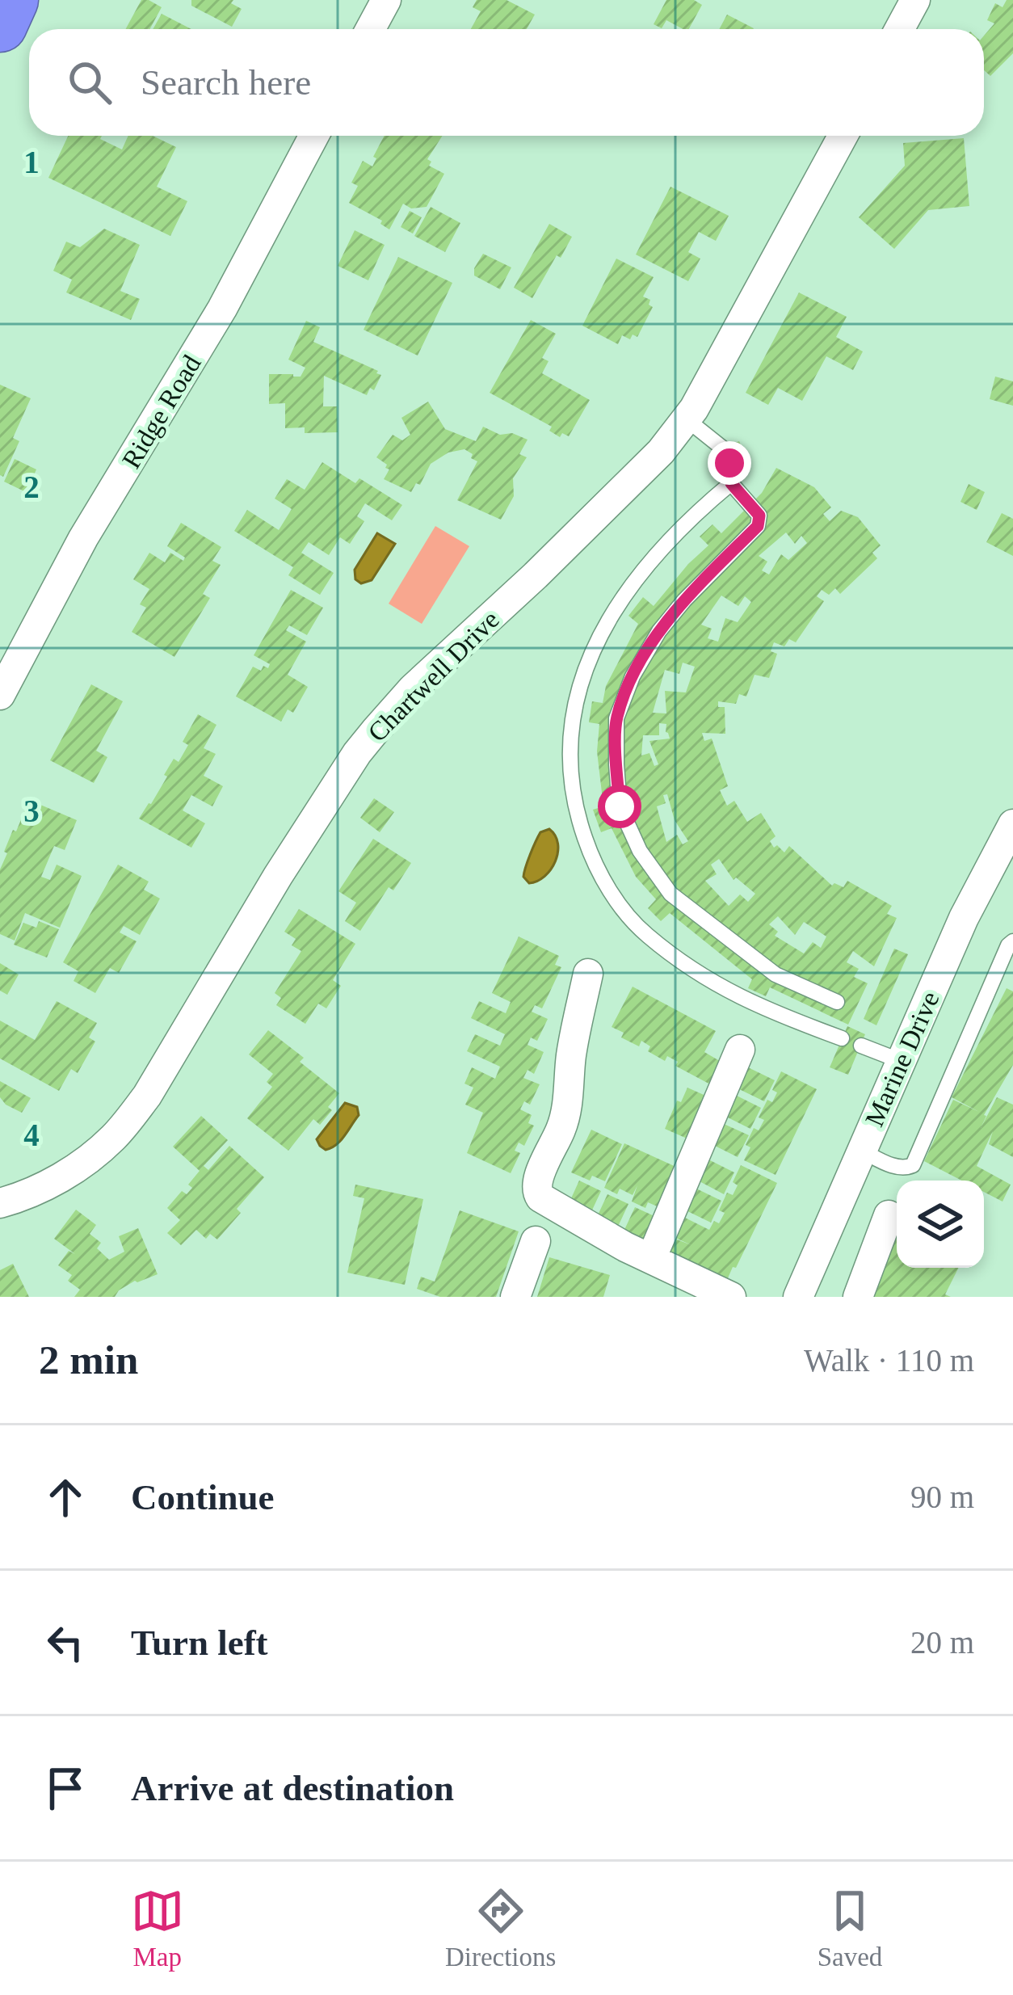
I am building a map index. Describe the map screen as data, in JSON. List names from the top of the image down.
{
  "streets": {
    "street": ["Ridge Road", "Chartwell Drive", "Marine Drive"]
  },
  "page": {
    "search": "Search here",
    "heading": ["2 min", "Walk · 110 m"],
    "list": [
      ["Continue", "90 m"],
      ["Turn left", "20 m"],
      "Arrive at destination"
    ],
    "nav": ["Map", "Directions", "Saved"]
  },
  "grid": {
    "rows": [
      "1",
      "2",
      "3",
      "4"
    ]
  }
}
